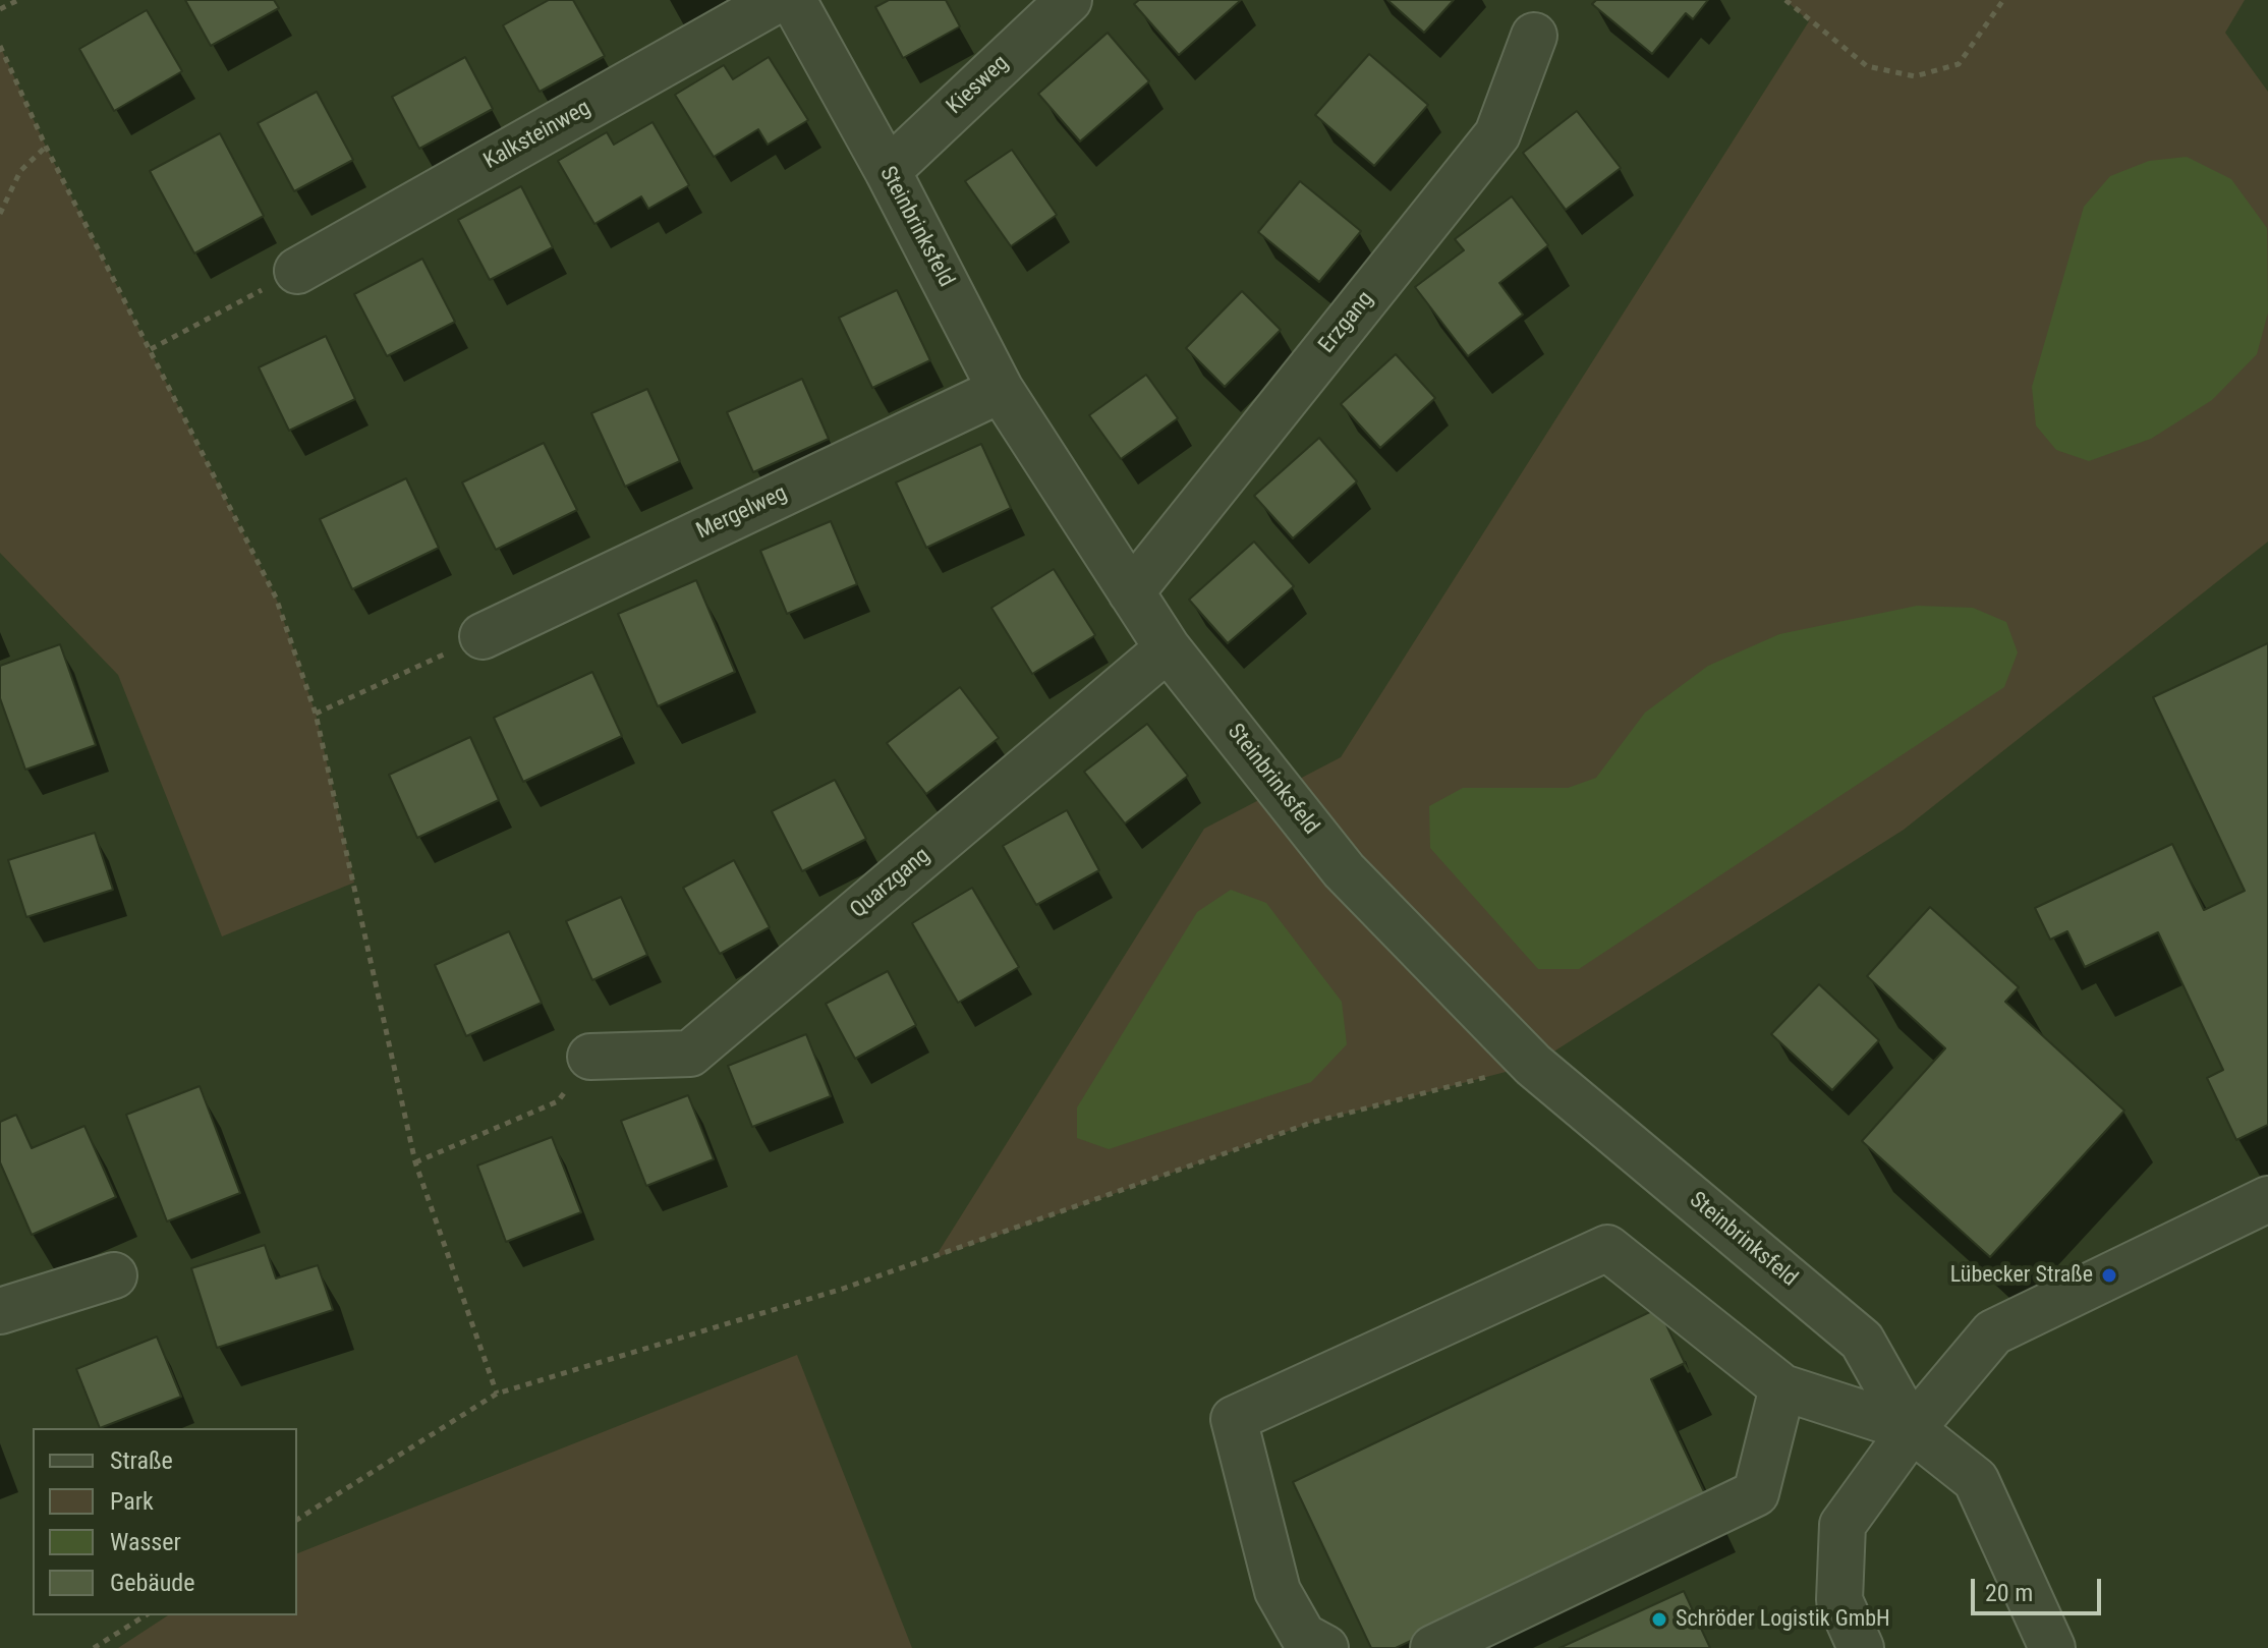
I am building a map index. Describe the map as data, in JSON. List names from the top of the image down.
{
  "streets": {
    "street": [
      "Kiesweg",
      "Kalksteinweg",
      "Steinbrinksfeld",
      "Erzgang",
      "Mergelweg",
      "Quarzgang"
    ]
  },
  "crossings": [
    ["Kiesweg", "Steinbrinksfeld"],
    ["Steinbrinksfeld", "Erzgang"],
    ["Steinbrinksfeld", "Mergelweg"],
    ["Steinbrinksfeld", "Quarzgang"]
  ],
  "places": ["Lübecker Straße", "Schröder Logistik GmbH"],
  "legend": [
    "Straße",
    "Park",
    "Wasser",
    "Gebäude"
  ],
  "scale_bar": "20 m"
}
